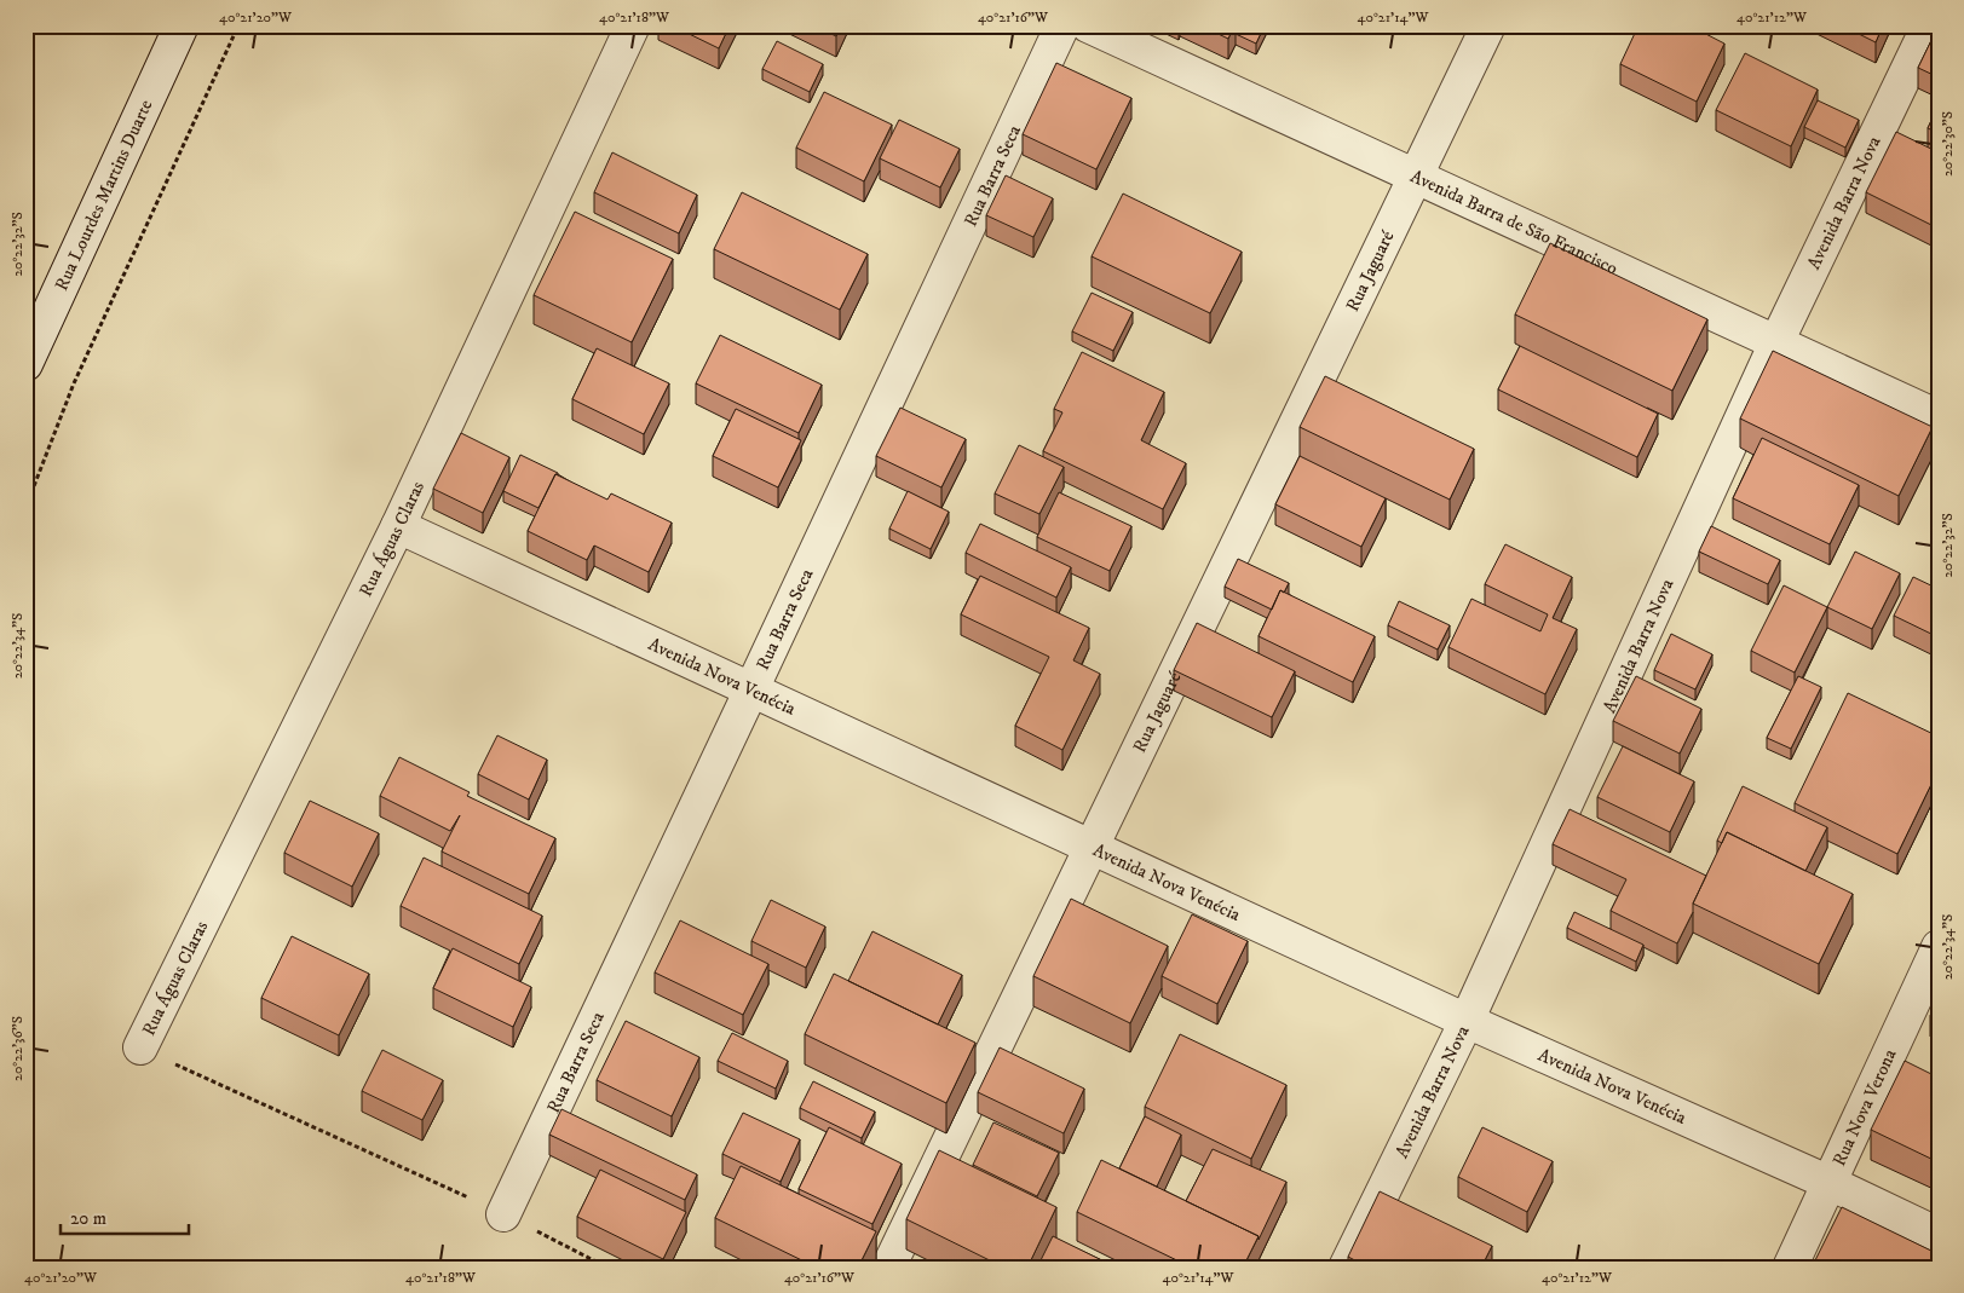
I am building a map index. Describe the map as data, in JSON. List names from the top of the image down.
{
  "streets": {
    "street": [
      "Rua Barra Seca",
      "Rua Lourdes Martins Duarte",
      "Avenida Barra Nova",
      "Avenida Barra de São Francisco",
      "Rua Jaguaré",
      "Rua Águas Claras",
      "Avenida Nova Venécia",
      "Rua Nova Verona"
    ]
  },
  "crossings": [
    ["Rua Barra Seca", "Avenida Nova Venécia"],
    ["Avenida Barra Nova", "Avenida Barra de São Francisco"],
    ["Avenida Barra Nova", "Avenida Nova Venécia"],
    ["Avenida Barra de São Francisco", "Rua Jaguaré"],
    ["Rua Jaguaré", "Avenida Nova Venécia"],
    ["Rua Águas Claras", "Avenida Nova Venécia"],
    ["Avenida Nova Venécia", "Rua Nova Verona"]
  ],
  "scale_bar": "20 m",
  "coordinates": [
    "40°21'20\"W",
    "40°21'18\"W",
    "40°21'16\"W",
    "40°21'14\"W",
    "40°21'12\"W",
    "20°22'30\"S",
    "20°22'32\"S",
    "20°22'34\"S",
    "20°22'36\"S"
  ]
}
